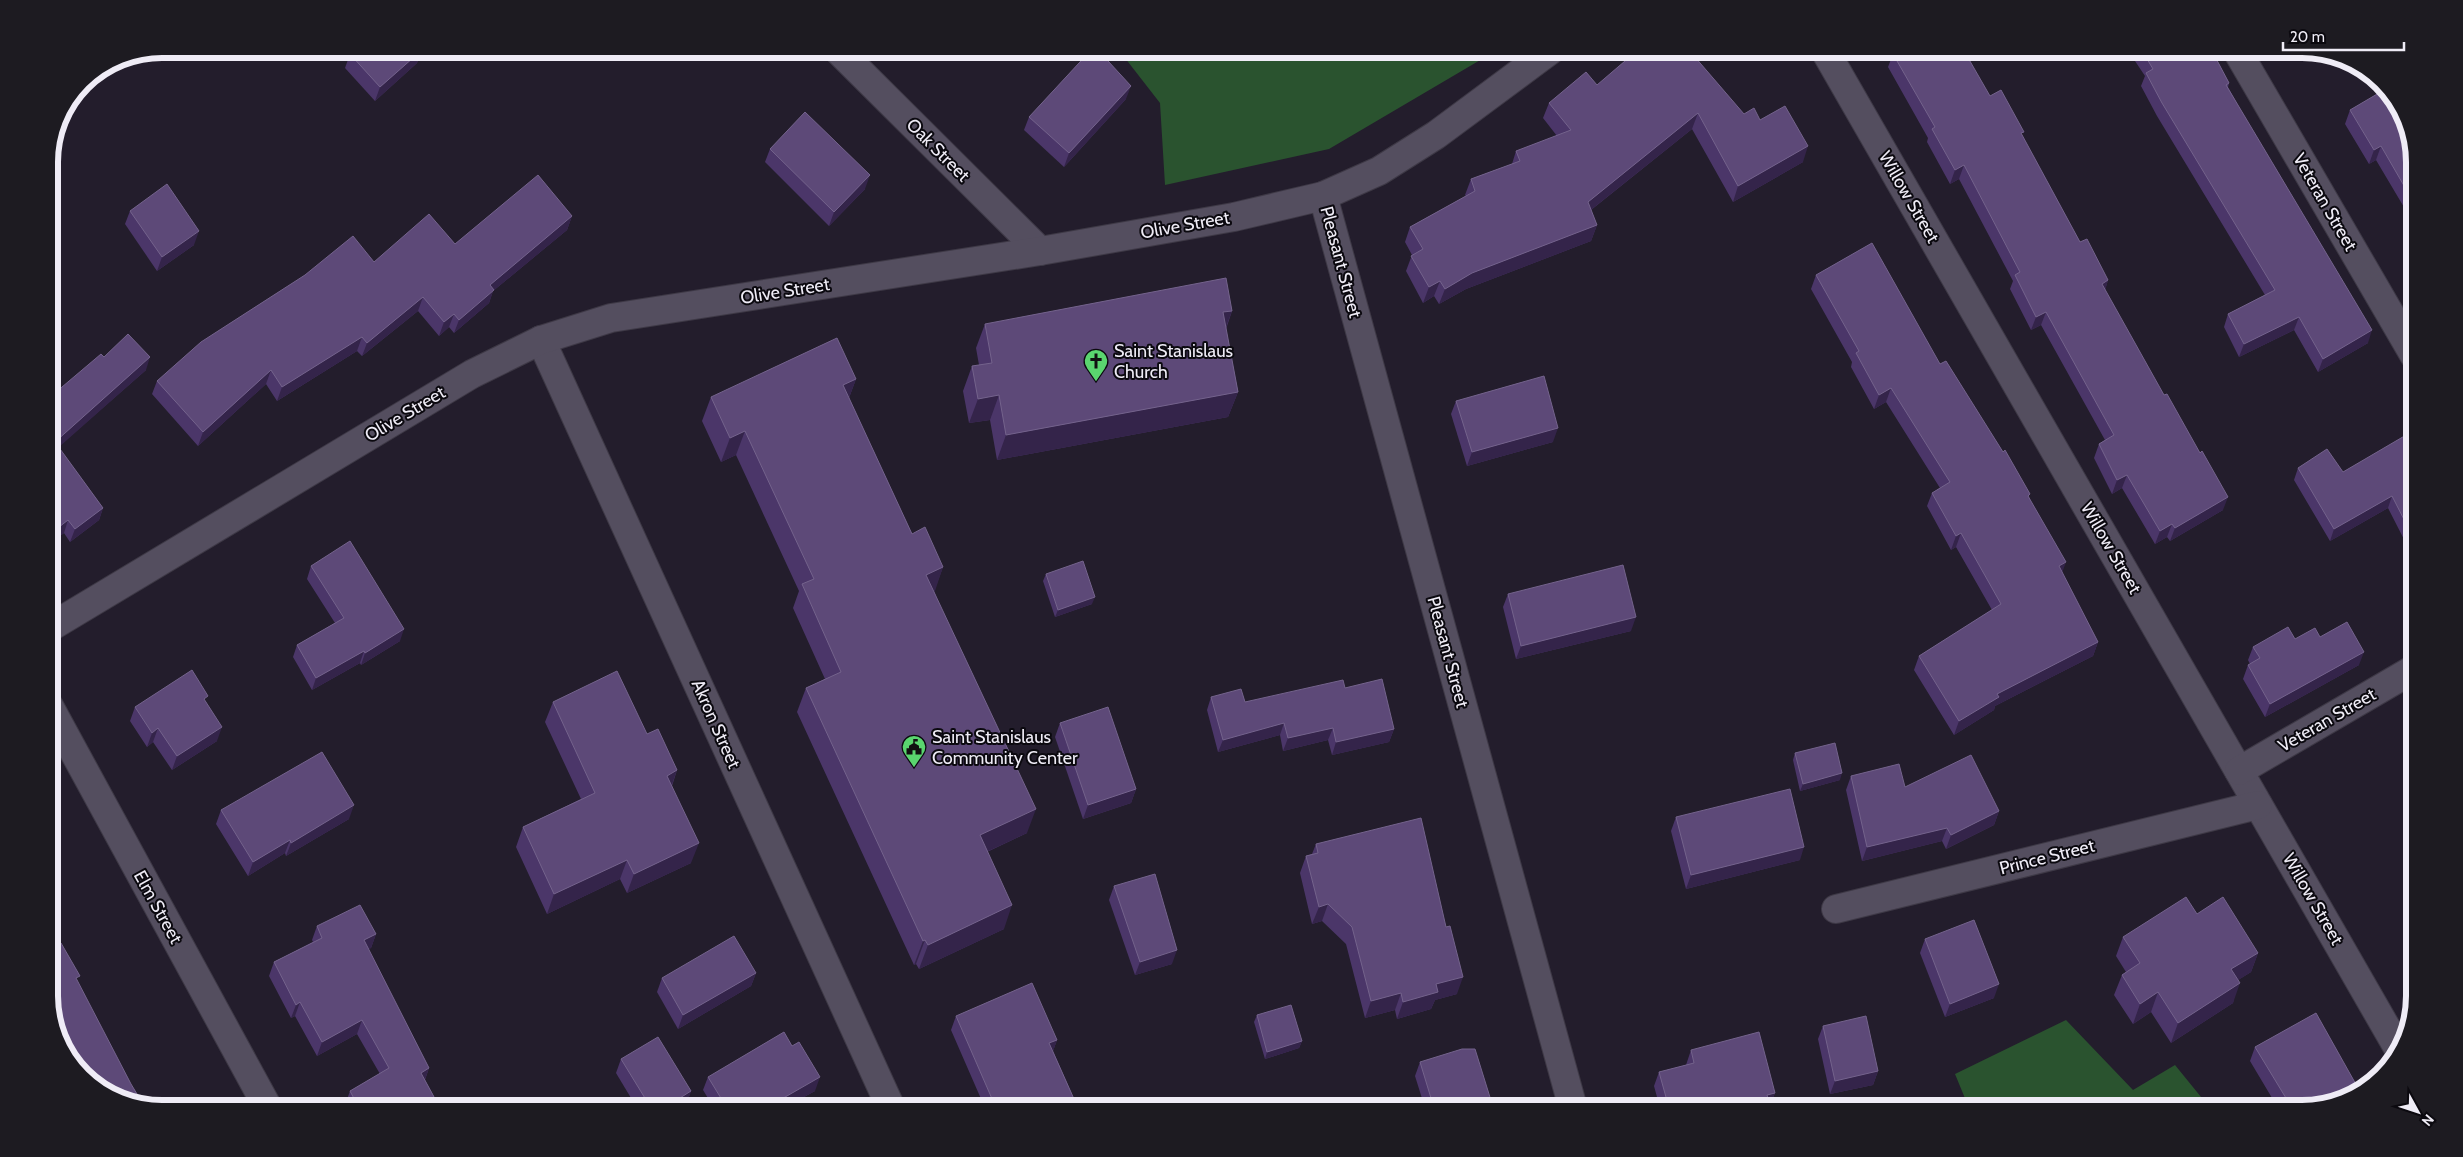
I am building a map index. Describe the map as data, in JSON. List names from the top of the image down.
{
  "streets": {
    "street": [
      "Oak Street",
      "Willow Street",
      "Veteran Street",
      "Olive Street",
      "Pleasant Street",
      "Akron Street",
      "Prince Street",
      "Elm Street"
    ]
  },
  "crossings": [
    ["Oak Street", "Olive Street"],
    ["Willow Street", "Veteran Street"],
    ["Willow Street", "Prince Street"],
    ["Olive Street", "Pleasant Street"],
    ["Olive Street", "Akron Street"]
  ],
  "places": {
    "church": ["Saint Stanislaus Church"],
    "public building": ["Saint Stanislaus Community Center"]
  },
  "scale_bar": "20 m",
  "north": "bottom right"
}
